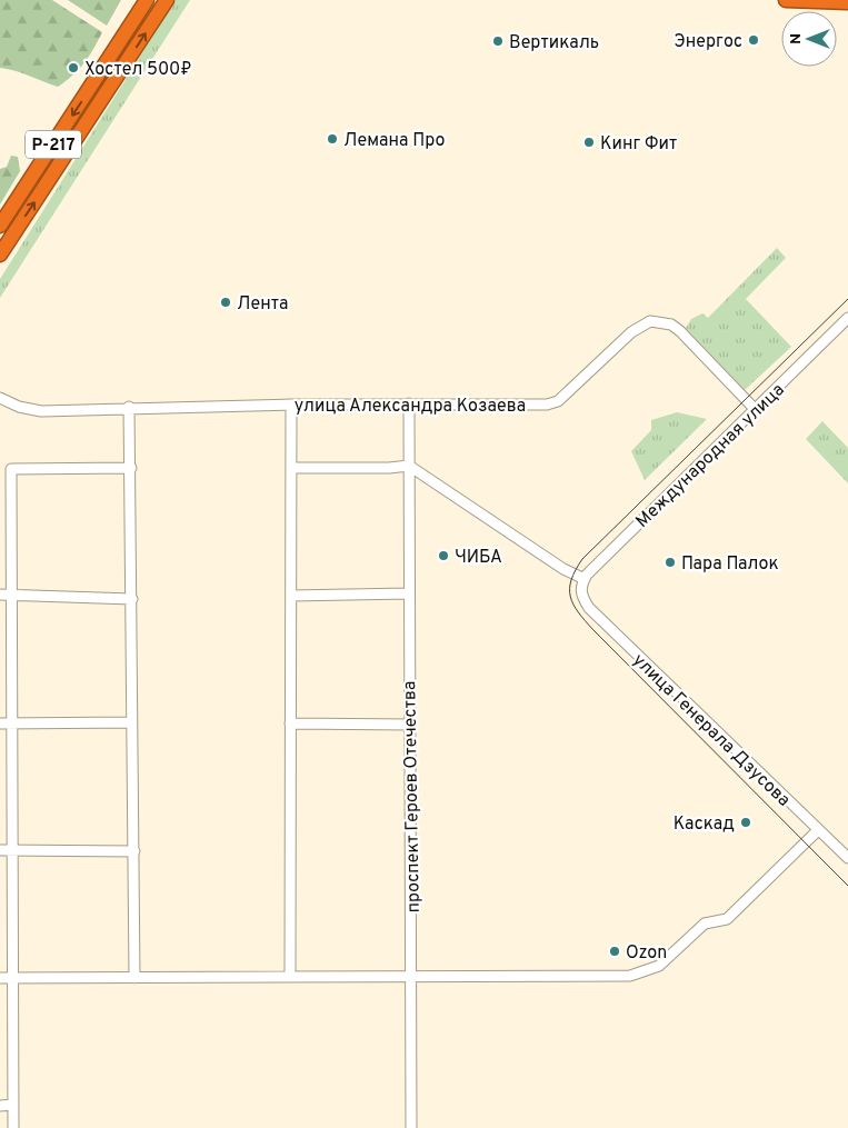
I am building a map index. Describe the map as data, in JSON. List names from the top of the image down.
{
  "streets": {
    "highway": ["Р-217"],
    "street": [
      "улица Александра Козаева",
      "Международная улица",
      "улица Генерала Дзусова",
      "проспект Героев Отечества"
    ]
  },
  "crossings": [
    ["улица Александра Козаева", "Международная улица"],
    ["улица Александра Козаева", "проспект Героев Отечества"],
    ["Международная улица", "улица Генерала Дзусова"]
  ],
  "places": [
    "Энергос",
    "Вертикаль",
    "Хостел 500₽",
    "Лемана Про",
    "Кинг Фит",
    "Лента",
    "ЧИБА",
    "Пара Палок",
    "Каскад",
    "Ozon"
  ],
  "north": "left"
}
